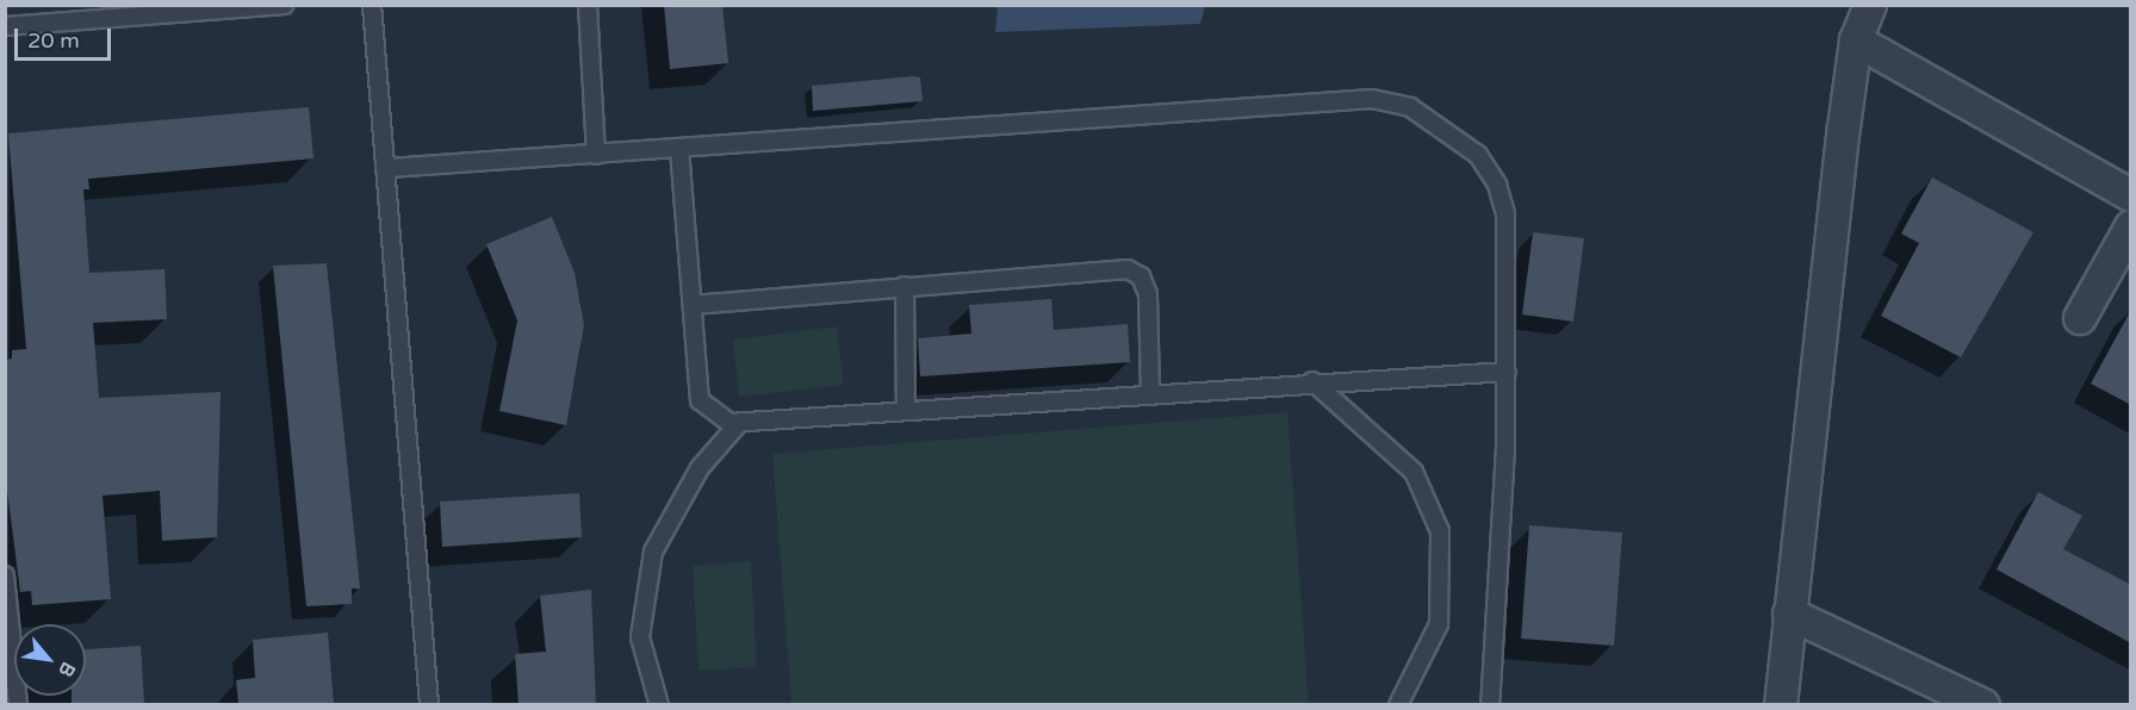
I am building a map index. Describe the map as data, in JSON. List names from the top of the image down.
{
  "scale_bar": "20 m",
  "north": "bottom right"
}
